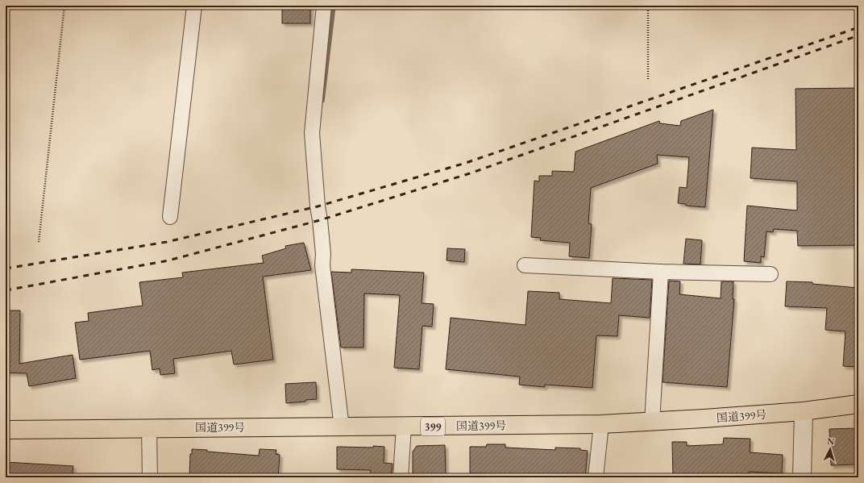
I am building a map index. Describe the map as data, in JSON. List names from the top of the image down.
{
  "streets": {
    "highway": ["国道399号", "399"]
  },
  "north": "top"
}
